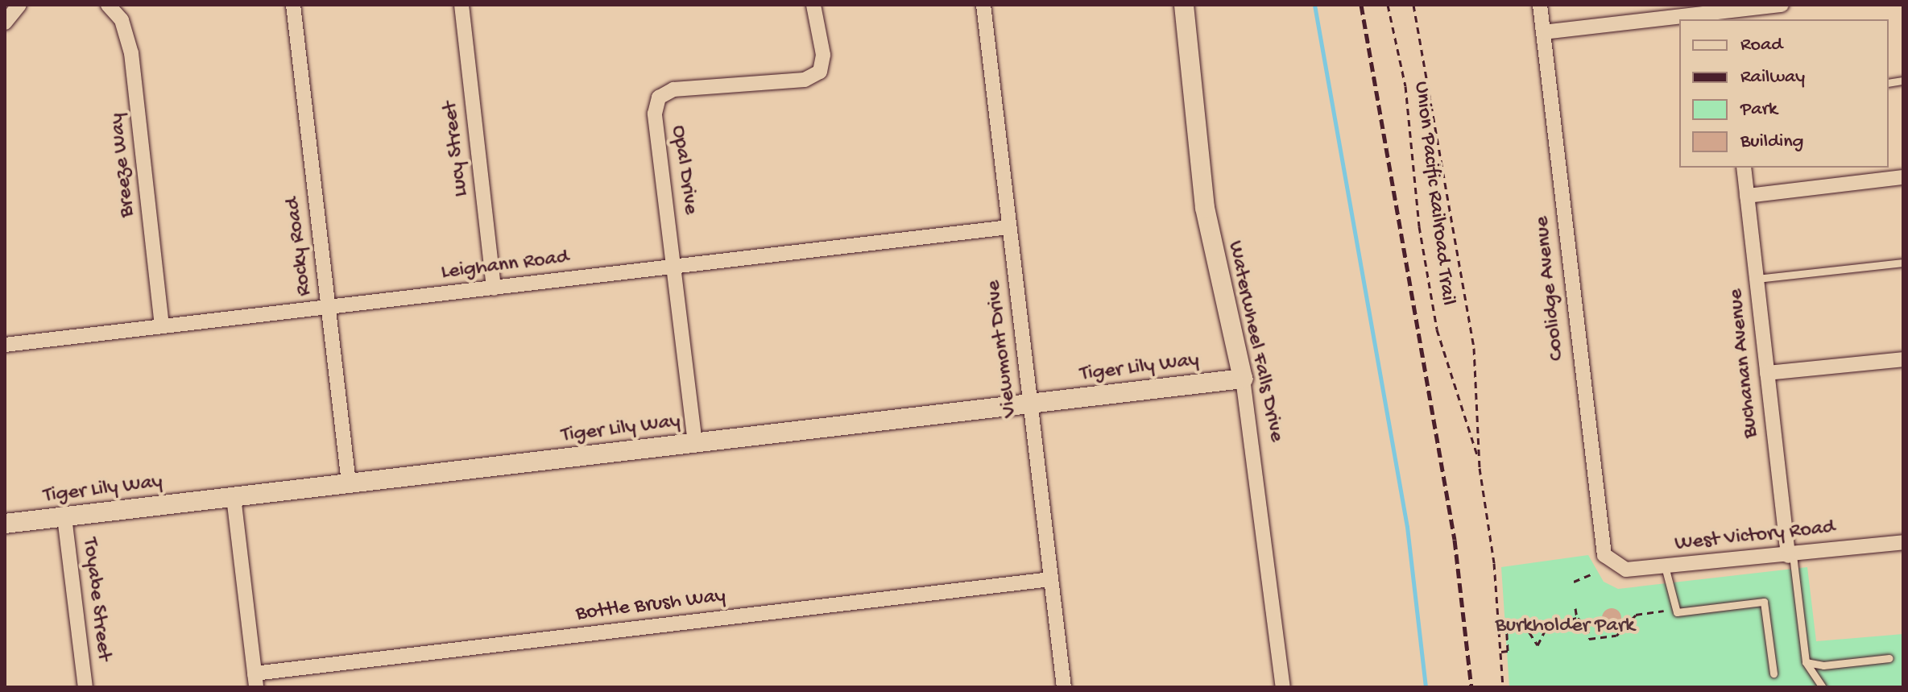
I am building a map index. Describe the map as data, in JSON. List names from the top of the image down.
{
  "streets": {
    "street": [
      "Lucy Street",
      "Breeze Way",
      "Opal Drive",
      "Rocky Road",
      "Leighann Road",
      "Coolidge Avenue",
      "Waterwheel Falls Drive",
      "Viewmont Drive",
      "Buchanan Avenue",
      "Tiger Lily Way",
      "West Victory Road",
      "Toyabe Street",
      "Bottle Brush Way"
    ],
    "path": ["Union Pacific Railroad Trail"]
  },
  "crossings": [
    ["Lucy Street", "Leighann Road"],
    ["Breeze Way", "Leighann Road"],
    ["Opal Drive", "Leighann Road"],
    ["Opal Drive", "Tiger Lily Way"],
    ["Rocky Road", "Leighann Road"],
    ["Rocky Road", "Tiger Lily Way"],
    ["Leighann Road", "Viewmont Drive"],
    ["Coolidge Avenue", "West Victory Road"],
    ["Waterwheel Falls Drive", "Tiger Lily Way"],
    ["Viewmont Drive", "Tiger Lily Way"],
    ["Viewmont Drive", "Bottle Brush Way"],
    ["Buchanan Avenue", "West Victory Road"],
    ["Tiger Lily Way", "Toyabe Street"]
  ],
  "parks": ["Burkholder Park"],
  "legend": [
    "Road",
    "Railway",
    "Park",
    "Building"
  ]
}
